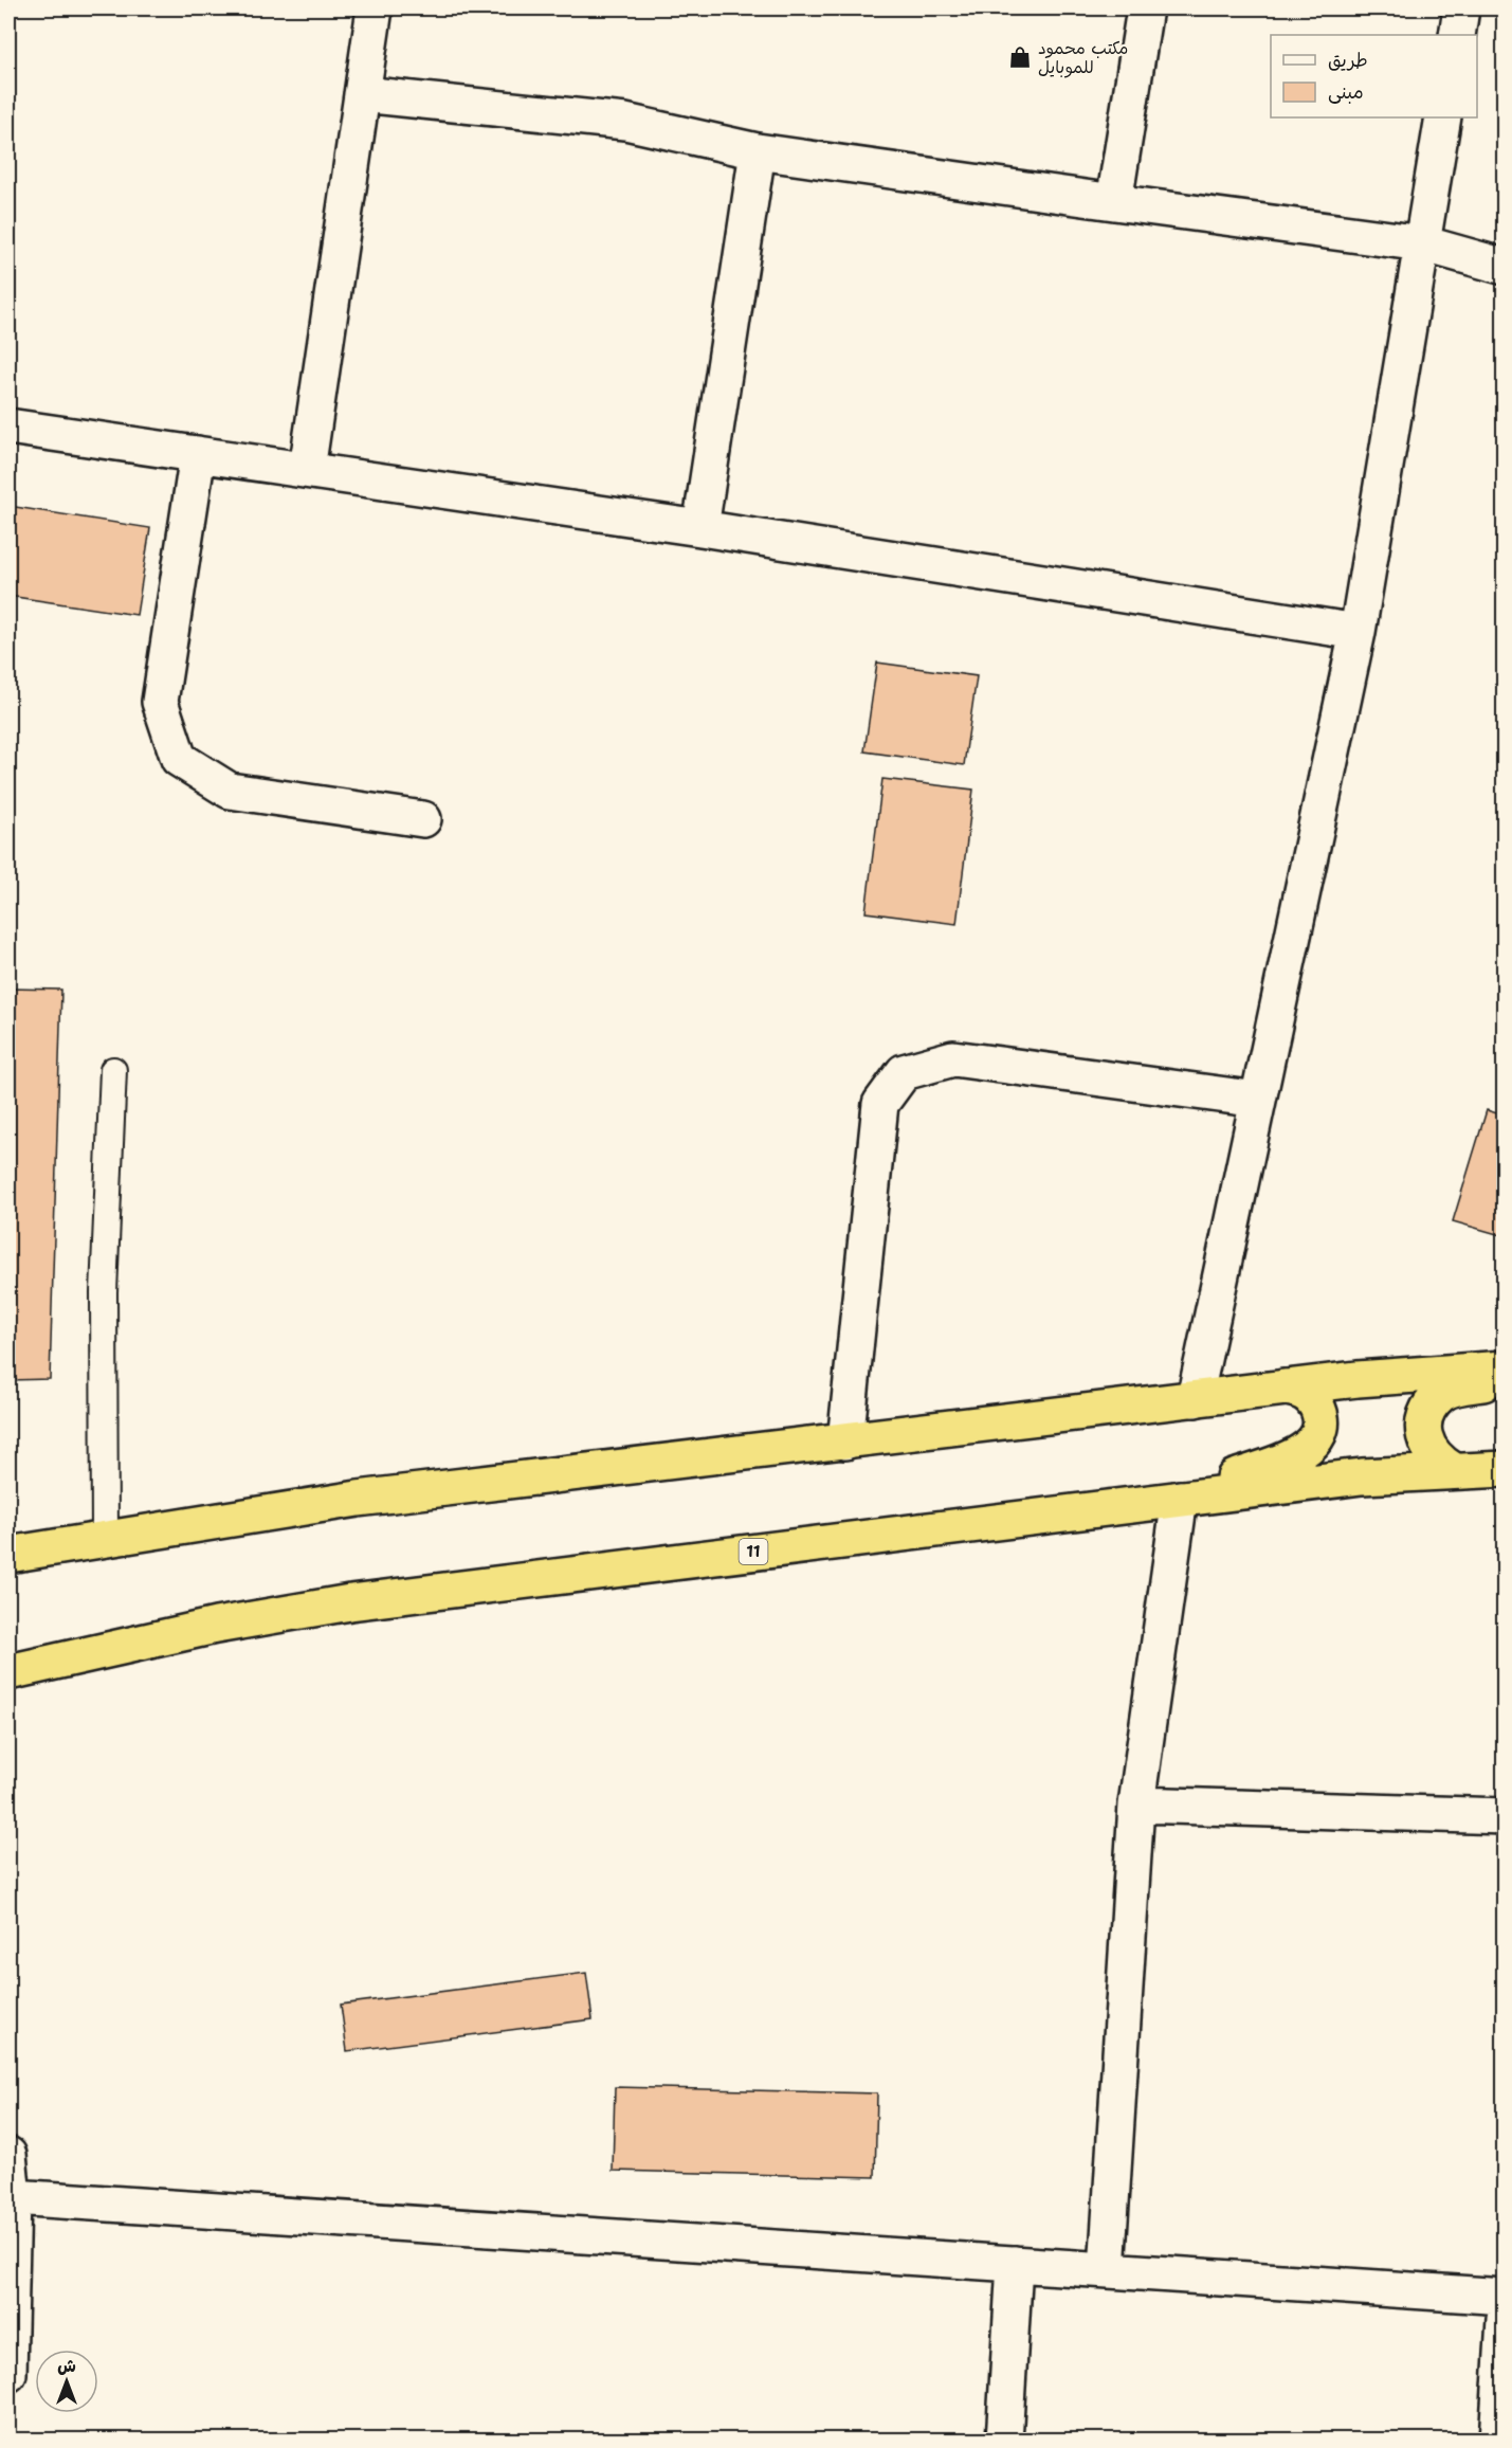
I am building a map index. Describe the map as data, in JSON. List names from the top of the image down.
{
  "streets": {
    "highway": ["11"]
  },
  "places": {
    "shop": ["مكتب محمود للموبايل"]
  },
  "legend": ["طريق", "مبنى"],
  "north": "top"
}
